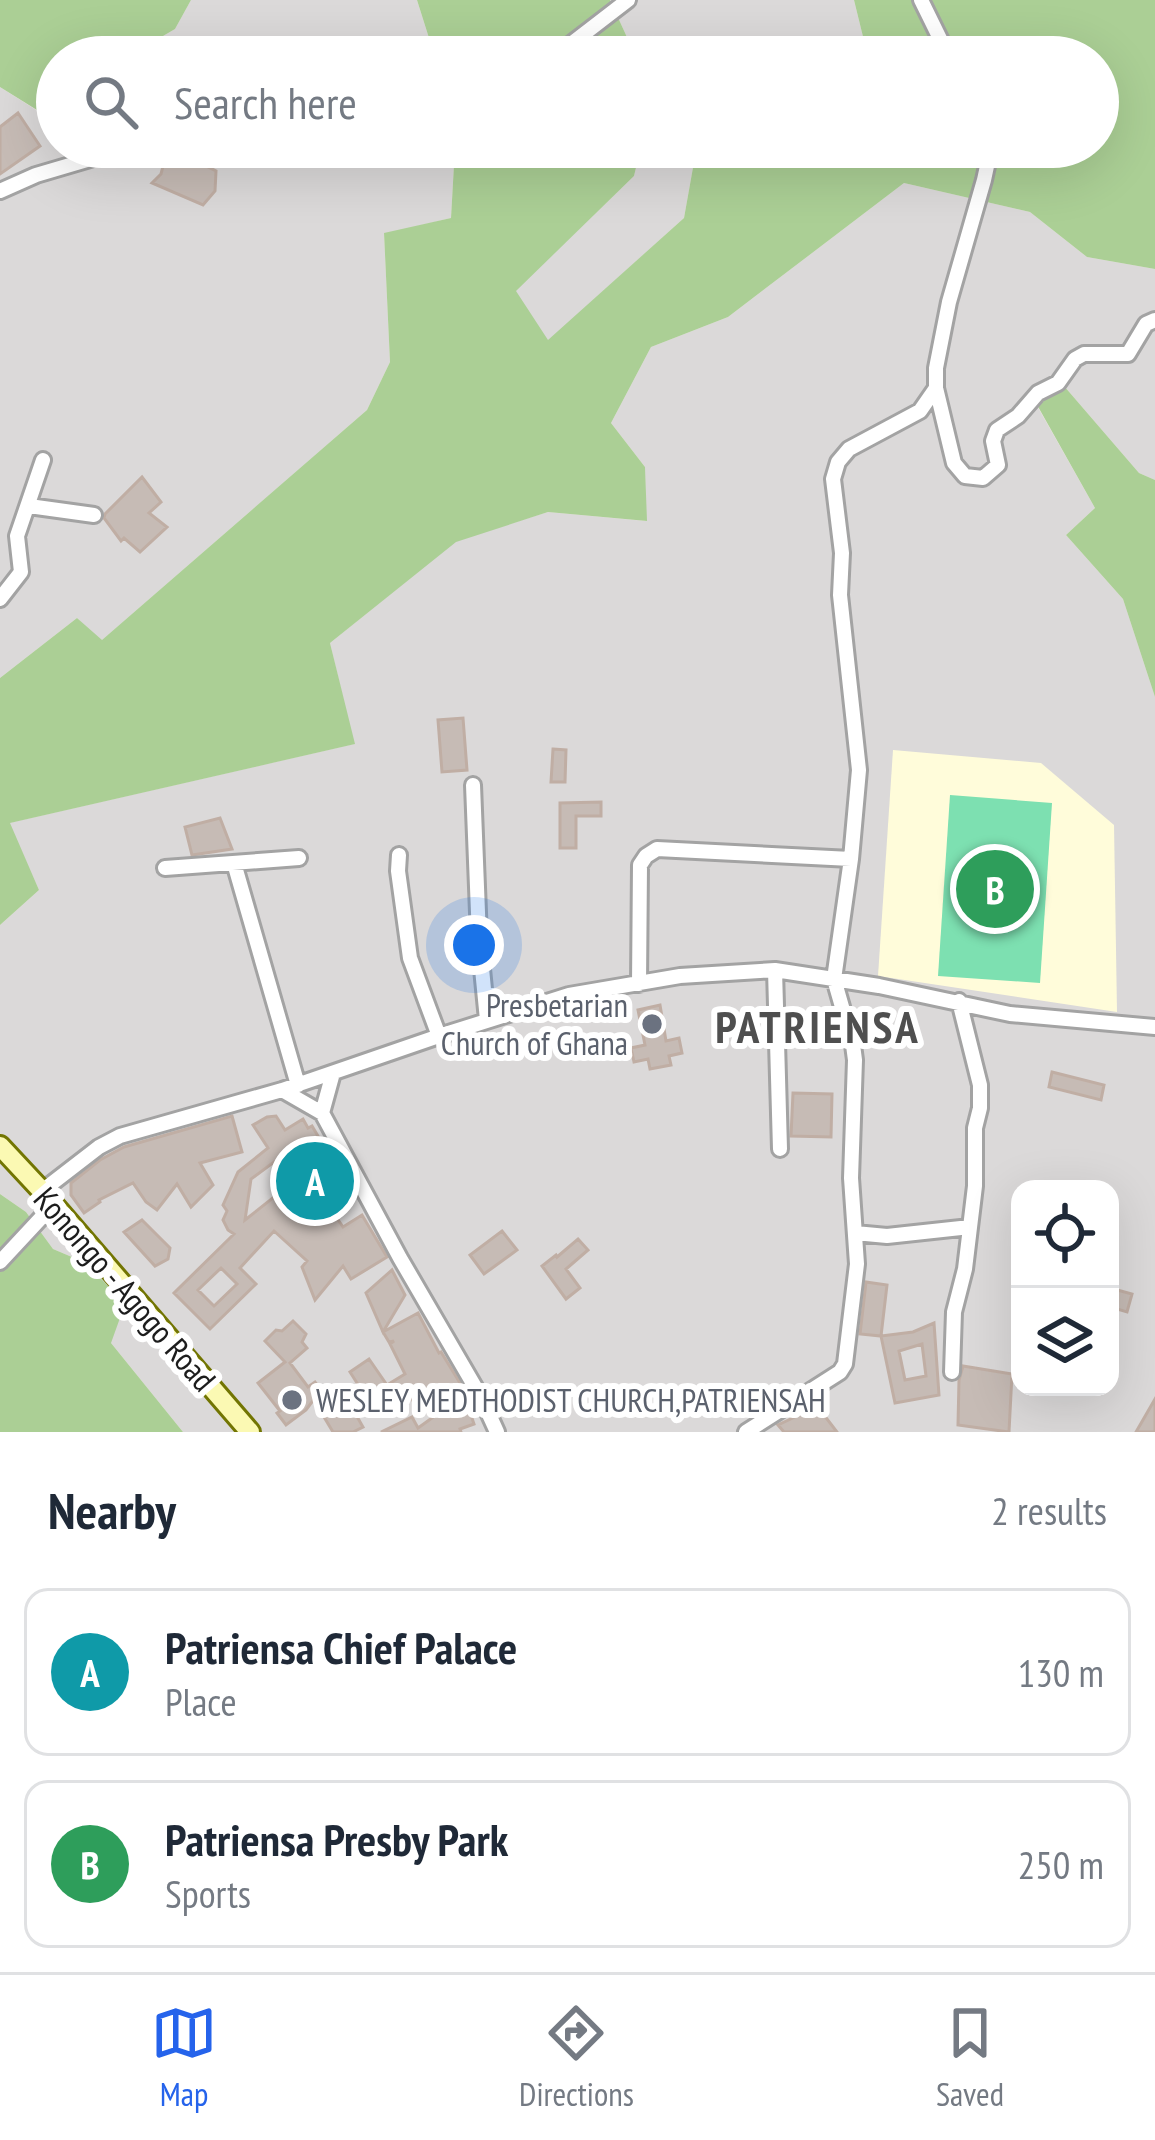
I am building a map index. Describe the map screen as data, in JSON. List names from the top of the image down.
{
  "streets": {
    "main road": ["Konongo - Agogo Road"]
  },
  "districts": ["PATRIENSA"],
  "places": ["Presbetarian Church of Ghana", "WESLEY MEDTHODIST CHURCH,PATRIENSAH"],
  "page": {
    "search": "Search here",
    "pins": ["B", "A"],
    "heading": ["Nearby", "2 results"],
    "list": [
      {
        "mark": "A",
        "name": "Patriensa Chief Palace",
        "note": "Place",
        "value": "130 m"
      },
      {
        "mark": "B",
        "name": "Patriensa Presby Park",
        "note": "Sports",
        "value": "250 m"
      }
    ],
    "nav": ["Map", "Directions", "Saved"]
  }
}
